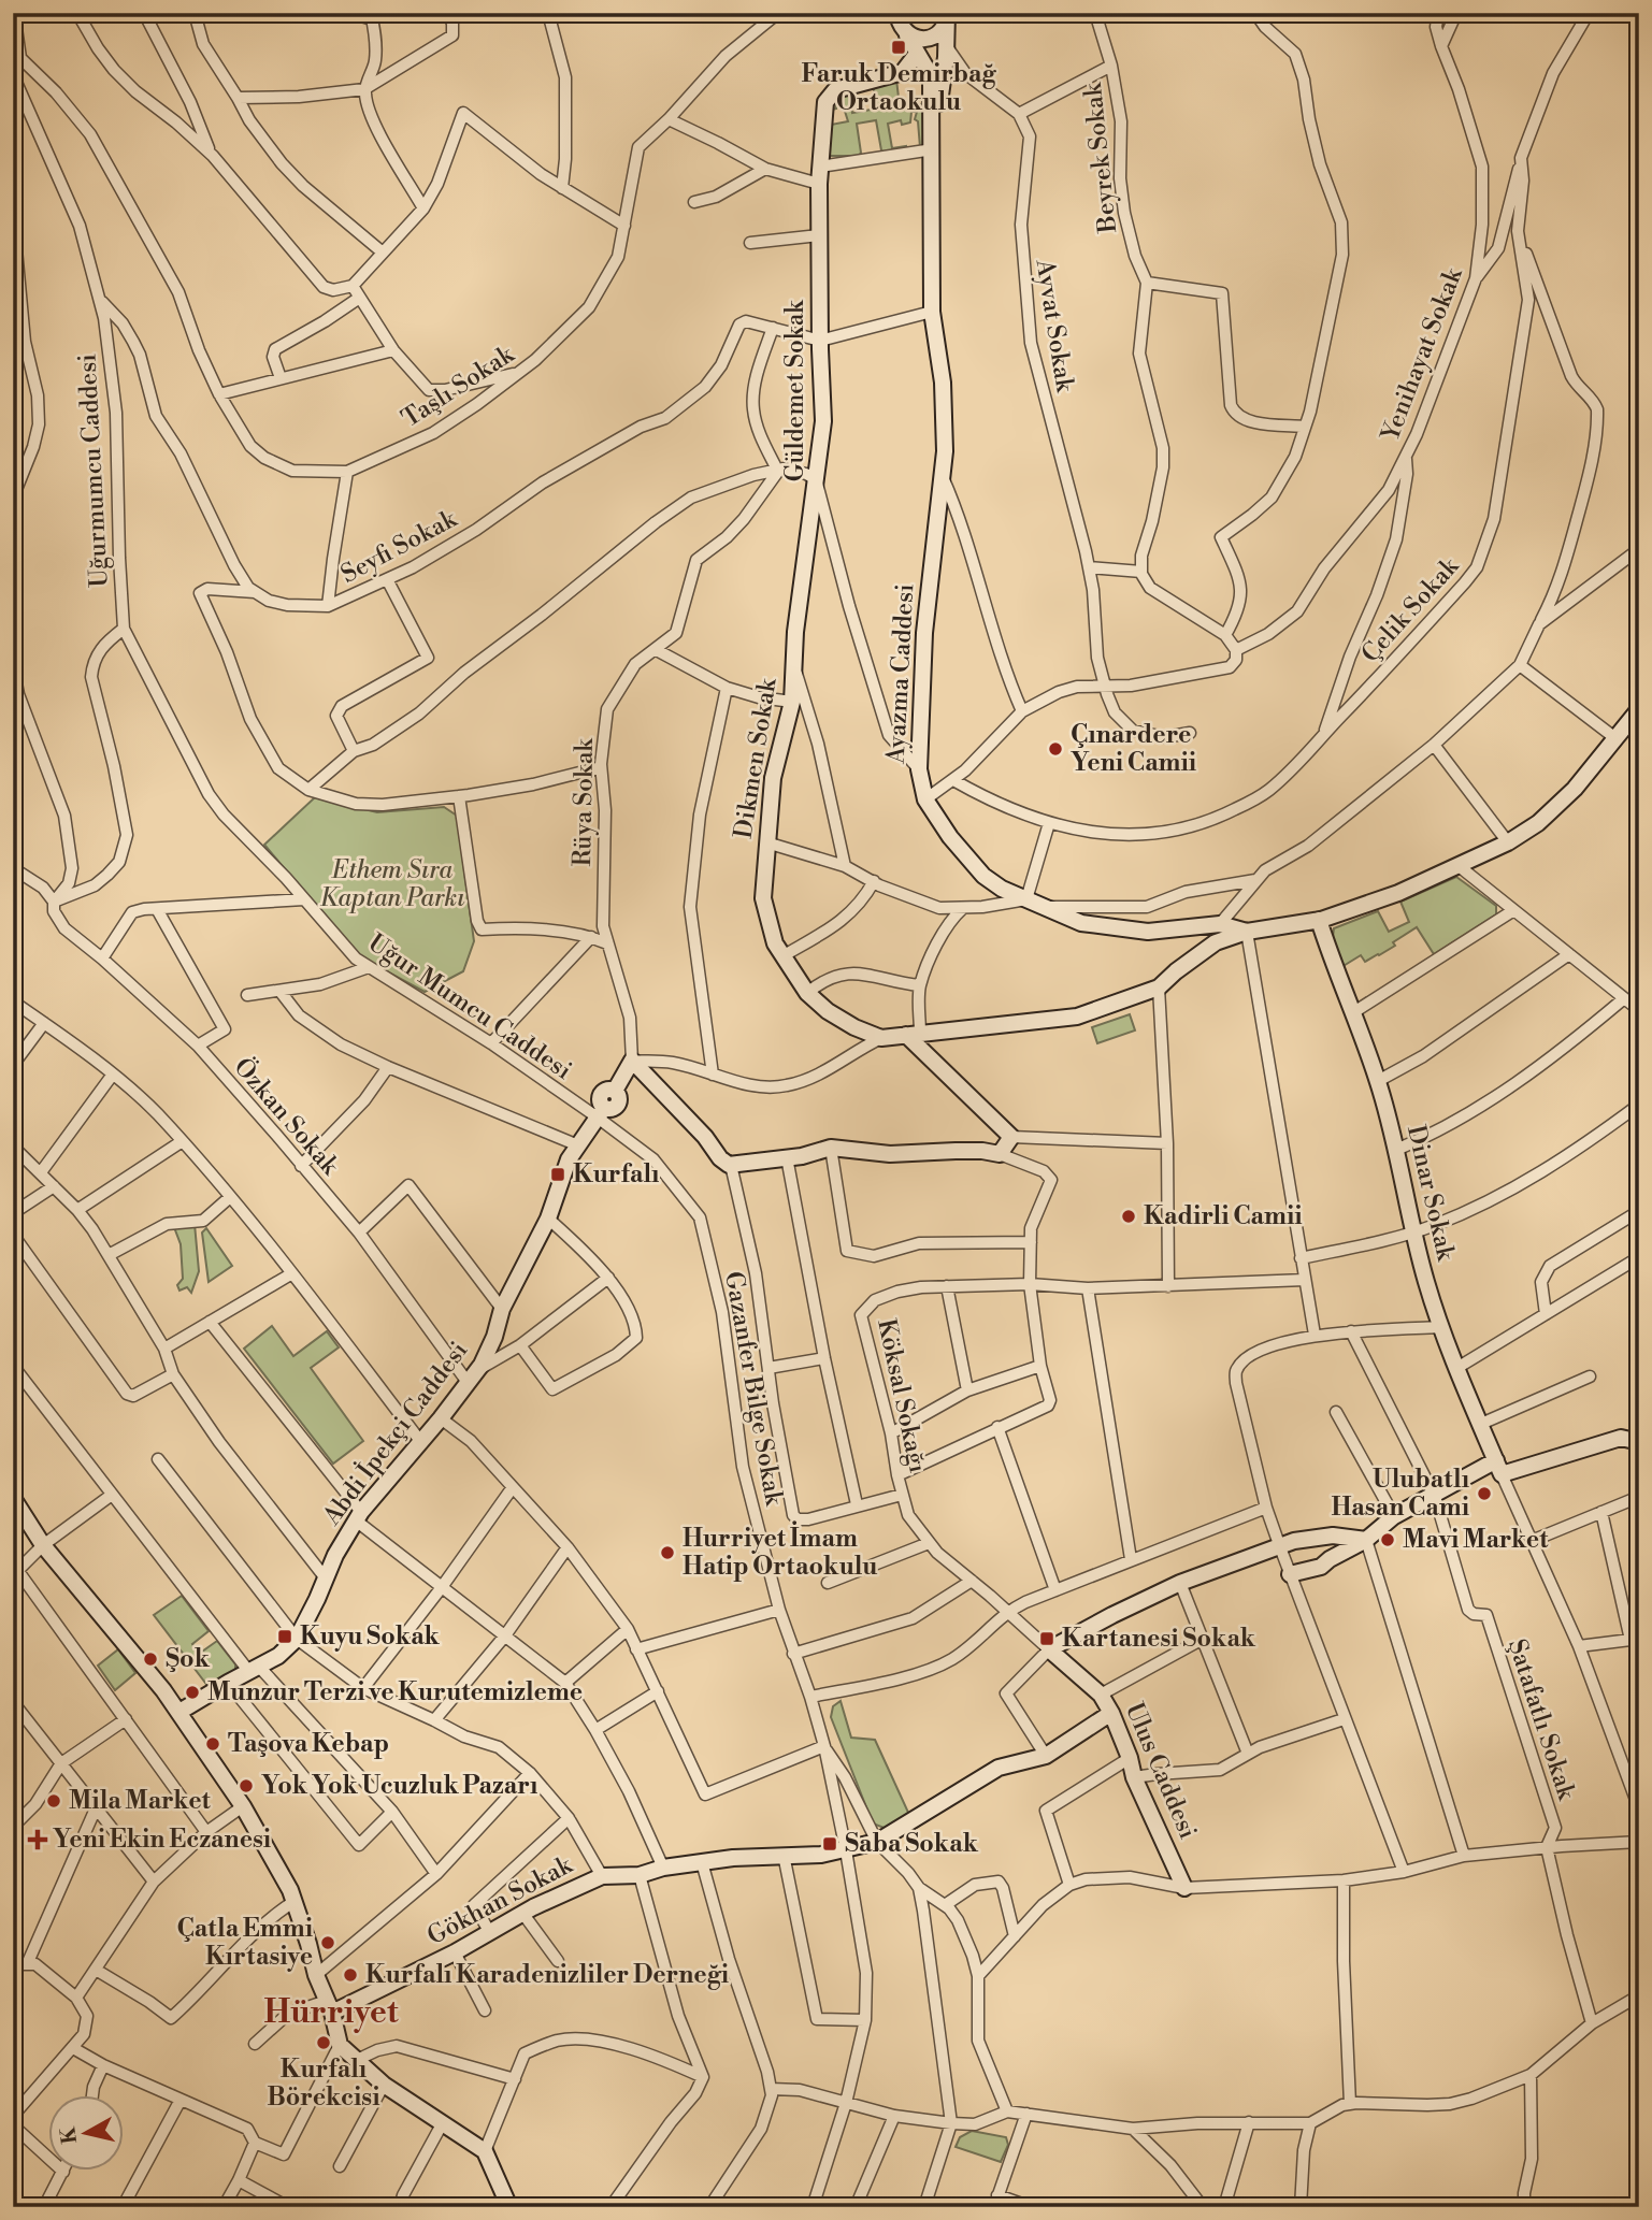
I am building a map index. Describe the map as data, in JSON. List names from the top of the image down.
{
  "streets": {
    "street": [
      "Beyrek Sokak",
      "Ayvat Sokak",
      "Yenihayat Sokak",
      "Taşlı Sokak",
      "Güldemet Sokak",
      "Uğurmumcu Caddesi",
      "Seyfi Sokak",
      "Çelik Sokak",
      "Ayazma Caddesi",
      "Dikmen Sokak",
      "Rüya Sokak",
      "Uğur Mumcu Caddesi",
      "Özkan Sokak",
      "Dinar Sokak",
      "Gazanfer Bilge Sokak",
      "Köksal Sokağı",
      "Abdi İpekçi Caddesi",
      "Şatafatlı Sokak",
      "Ulus Caddesi",
      "Gökhan Sokak"
    ]
  },
  "crossings": [
    ["Ayvat Sokak", "Yenihayat Sokak"],
    ["Taşlı Sokak", "Uğurmumcu Caddesi"],
    ["Güldemet Sokak", "Seyfi Sokak"],
    ["Güldemet Sokak", "Ayazma Caddesi"],
    ["Güldemet Sokak", "Dikmen Sokak"],
    ["Uğurmumcu Caddesi", "Uğur Mumcu Caddesi"],
    ["Ayazma Caddesi", "Dinar Sokak"],
    ["Rüya Sokak", "Abdi İpekçi Caddesi"],
    ["Uğur Mumcu Caddesi", "Gazanfer Bilge Sokak"],
    ["Uğur Mumcu Caddesi", "Abdi İpekçi Caddesi"],
    ["Özkan Sokak", "Abdi İpekçi Caddesi"],
    ["Gazanfer Bilge Sokak", "Abdi İpekçi Caddesi"],
    ["Köksal Sokağı", "Ulus Caddesi"],
    ["Ulus Caddesi", "Gökhan Sokak"]
  ],
  "districts": ["Hürriyet"],
  "parks": ["Ethem Sıra Kaptan Parkı"],
  "places": {
    "transit": [
      "Faruk Demirbağ Ortaokulu",
      "Kurfalı",
      "Kuyu Sokak",
      "Kartanesi̇ Sokak",
      "Saba Sokak"
    ],
    "other": [
      "Çınardere Yeni Camii",
      "Kadirli Camii",
      "Ulubatlı Hasan Cami",
      "Mavi Market",
      "Hurriyet İmam Hatip Ortaokulu",
      "Şok",
      "Munzur Terzi ve Kurutemizleme",
      "Taşova Kebap",
      "Yok Yok Ucuzluk Pazarı",
      "Mila Market",
      "Çatla Emmi Kırtasiye",
      "Kurfalı Karadenizliler Derneği",
      "Kurfalı Börekcisi"
    ],
    "health": ["Yeni Ekin Eczanesi"]
  },
  "north": "left"
}
